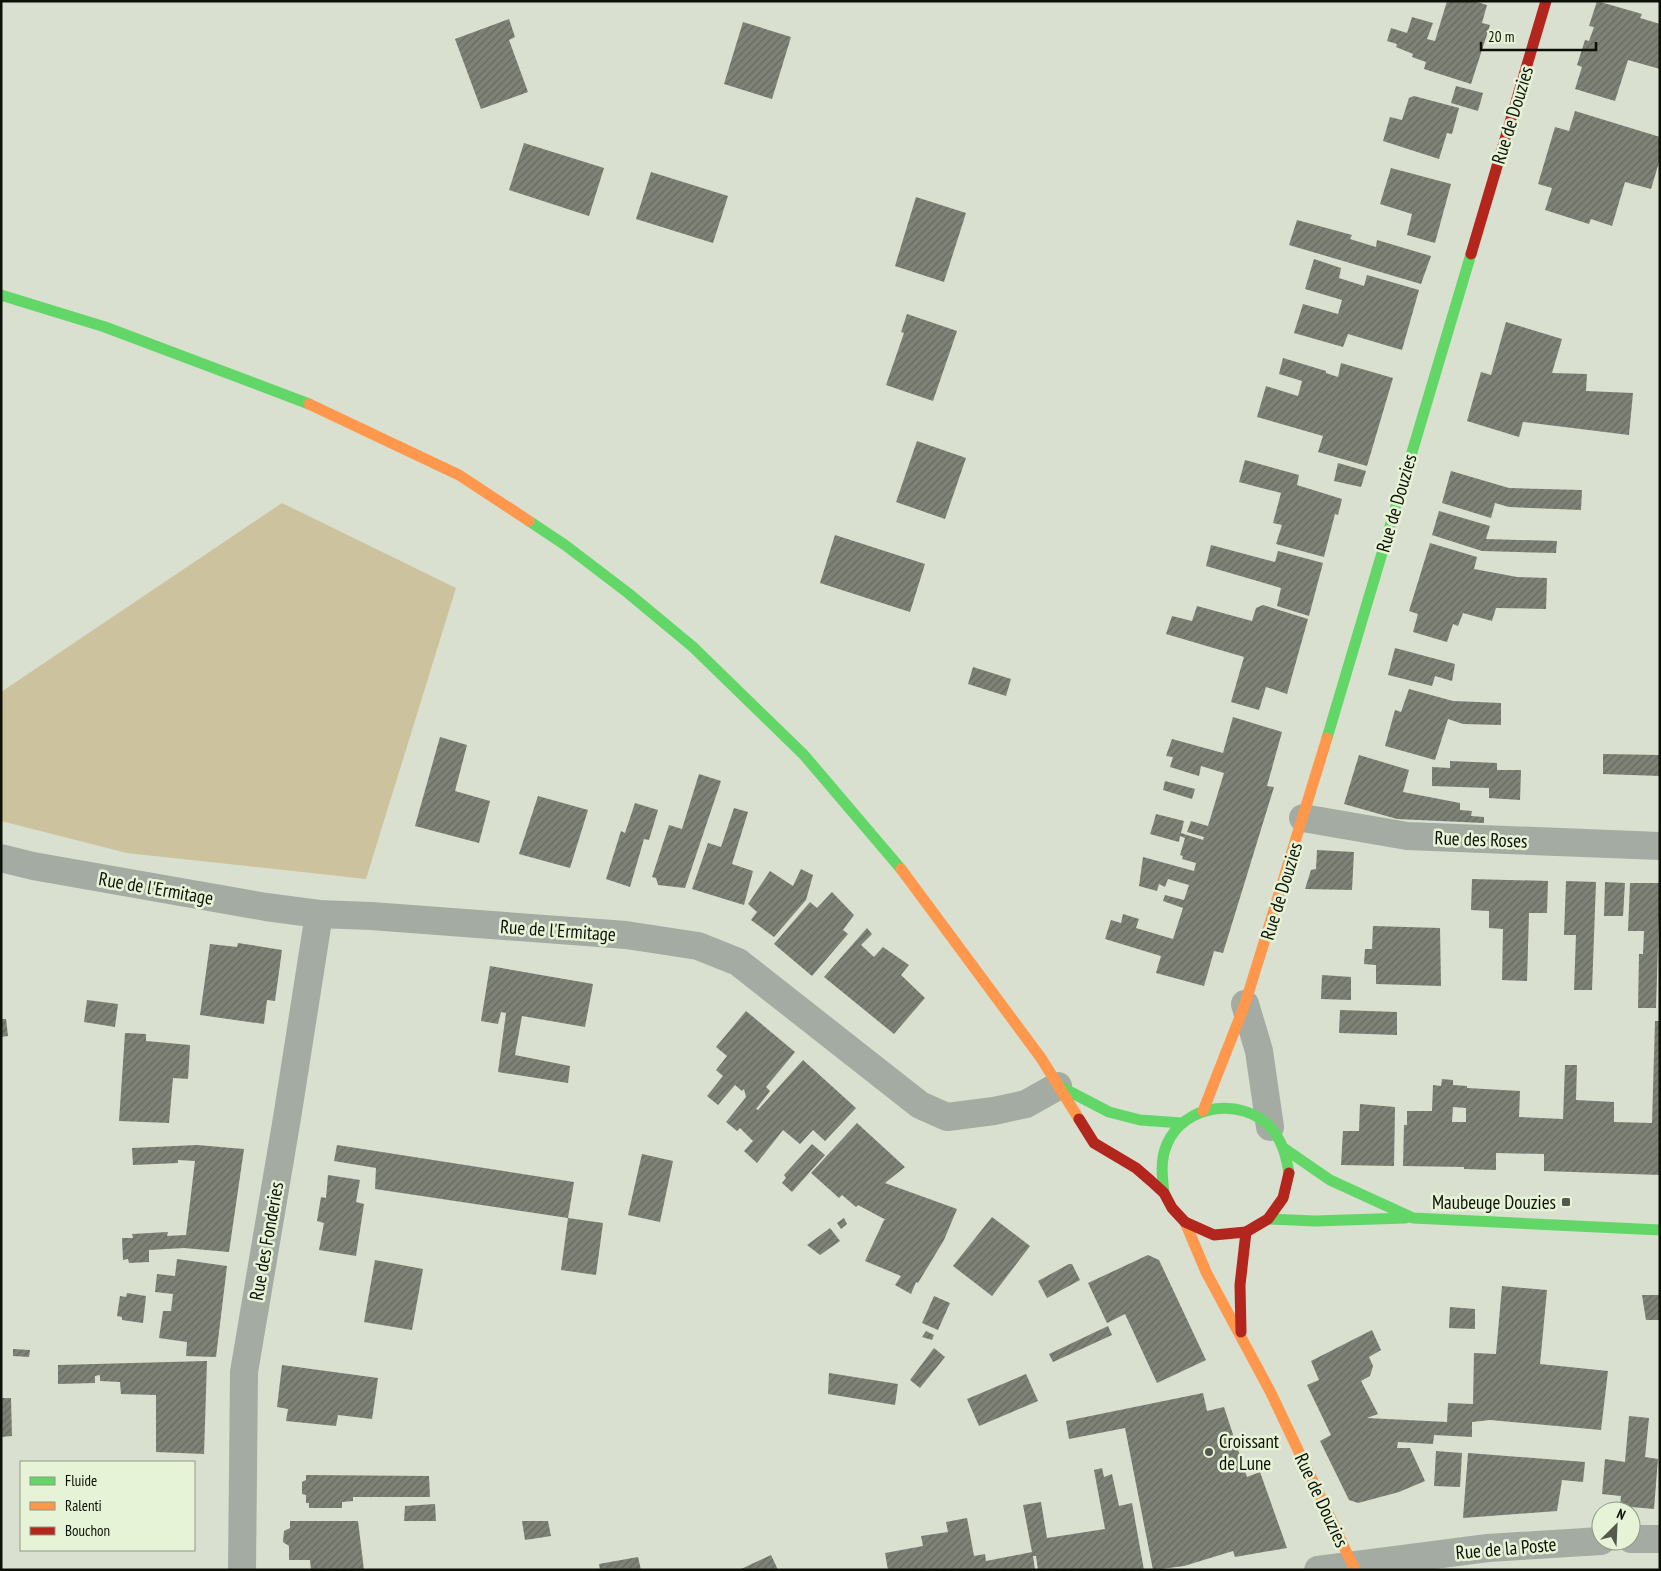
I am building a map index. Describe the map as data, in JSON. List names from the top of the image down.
{
  "streets": {
    "main road": ["Rue de Douzies"],
    "street": [
      "Rue des Roses",
      "Rue de l'Ermitage",
      "Rue des Fonderies",
      "Rue de la Poste"
    ]
  },
  "crossings": [
    ["Rue de Douzies", "Rue des Roses"],
    ["Rue de Douzies", "Rue de la Poste"],
    ["Rue de l'Ermitage", "Rue des Fonderies"]
  ],
  "places": {
    "transit": ["Maubeuge Douzies"],
    "other": ["Croissant de Lune"]
  },
  "legend": ["Fluide", "Ralenti", "Bouchon"],
  "scale_bar": "20 m",
  "north": "top right"
}
